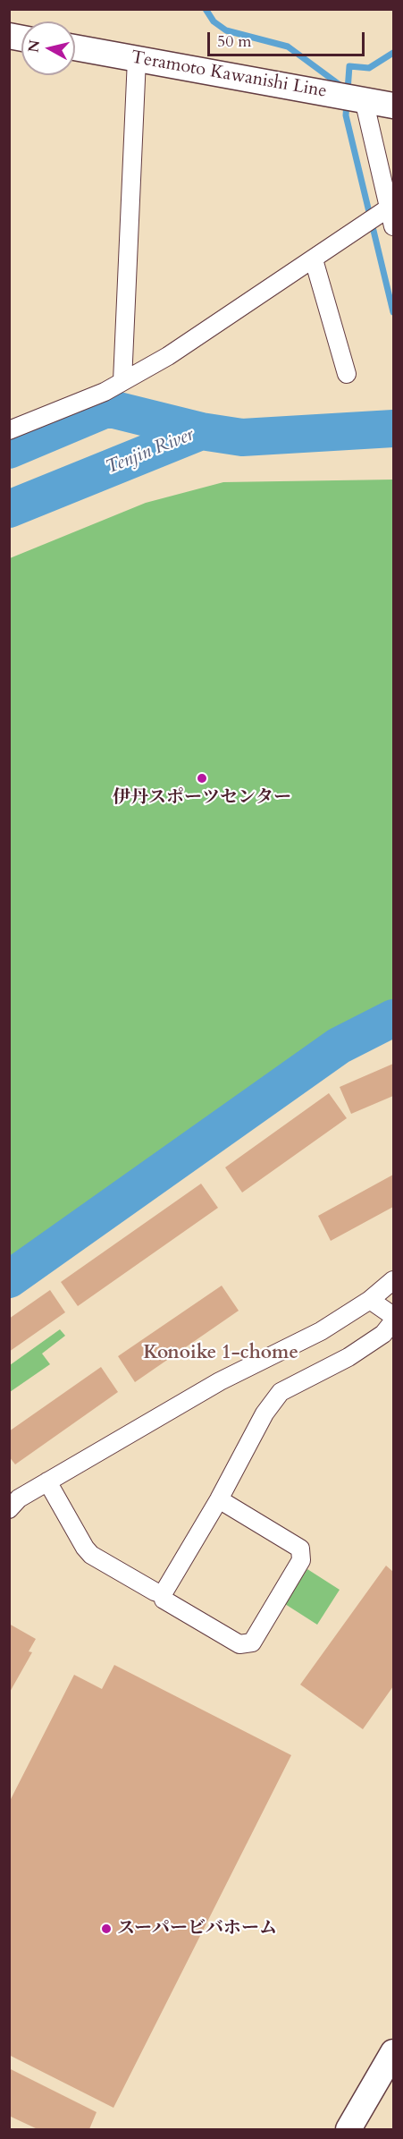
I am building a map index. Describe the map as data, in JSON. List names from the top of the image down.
{
  "streets": {
    "main road": ["Teramoto Kawanishi Line"]
  },
  "districts": ["Konoike 1-chome"],
  "water": ["Tenjin River"],
  "places": ["伊丹スポーツセンター", "スーパービバホーム"],
  "scale_bar": "50 m",
  "north": "left"
}
